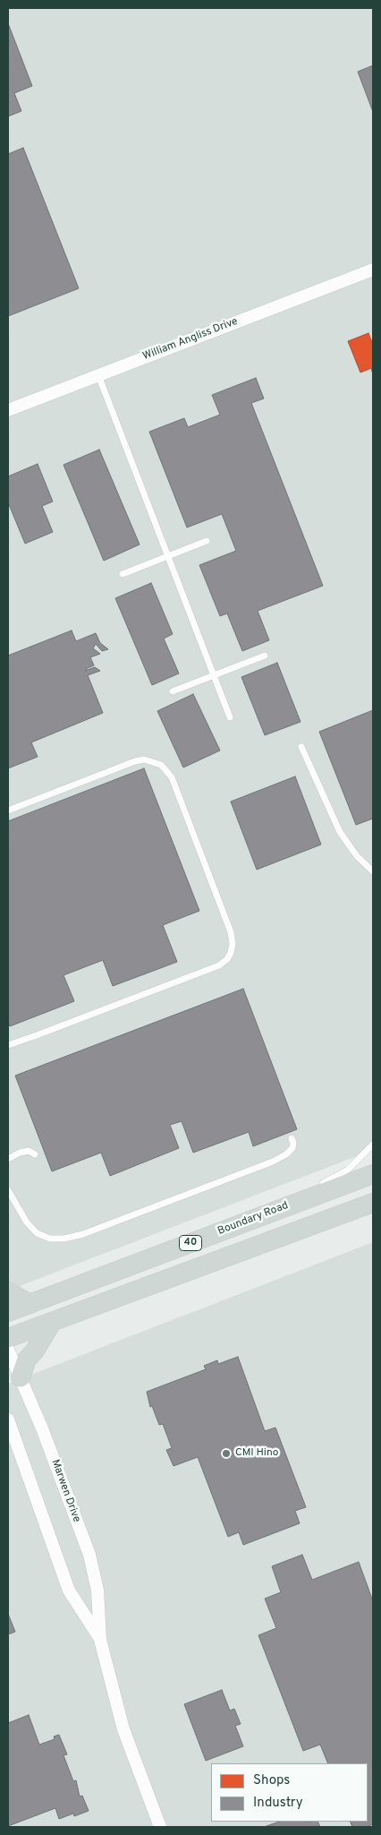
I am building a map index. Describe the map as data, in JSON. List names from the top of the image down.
{
  "streets": {
    "main road": ["Boundary Road", "40"],
    "street": ["William Angliss Drive", "Marwen Drive"]
  },
  "places": ["CMI Hino"],
  "legend": ["Shops", "Industry"]
}
